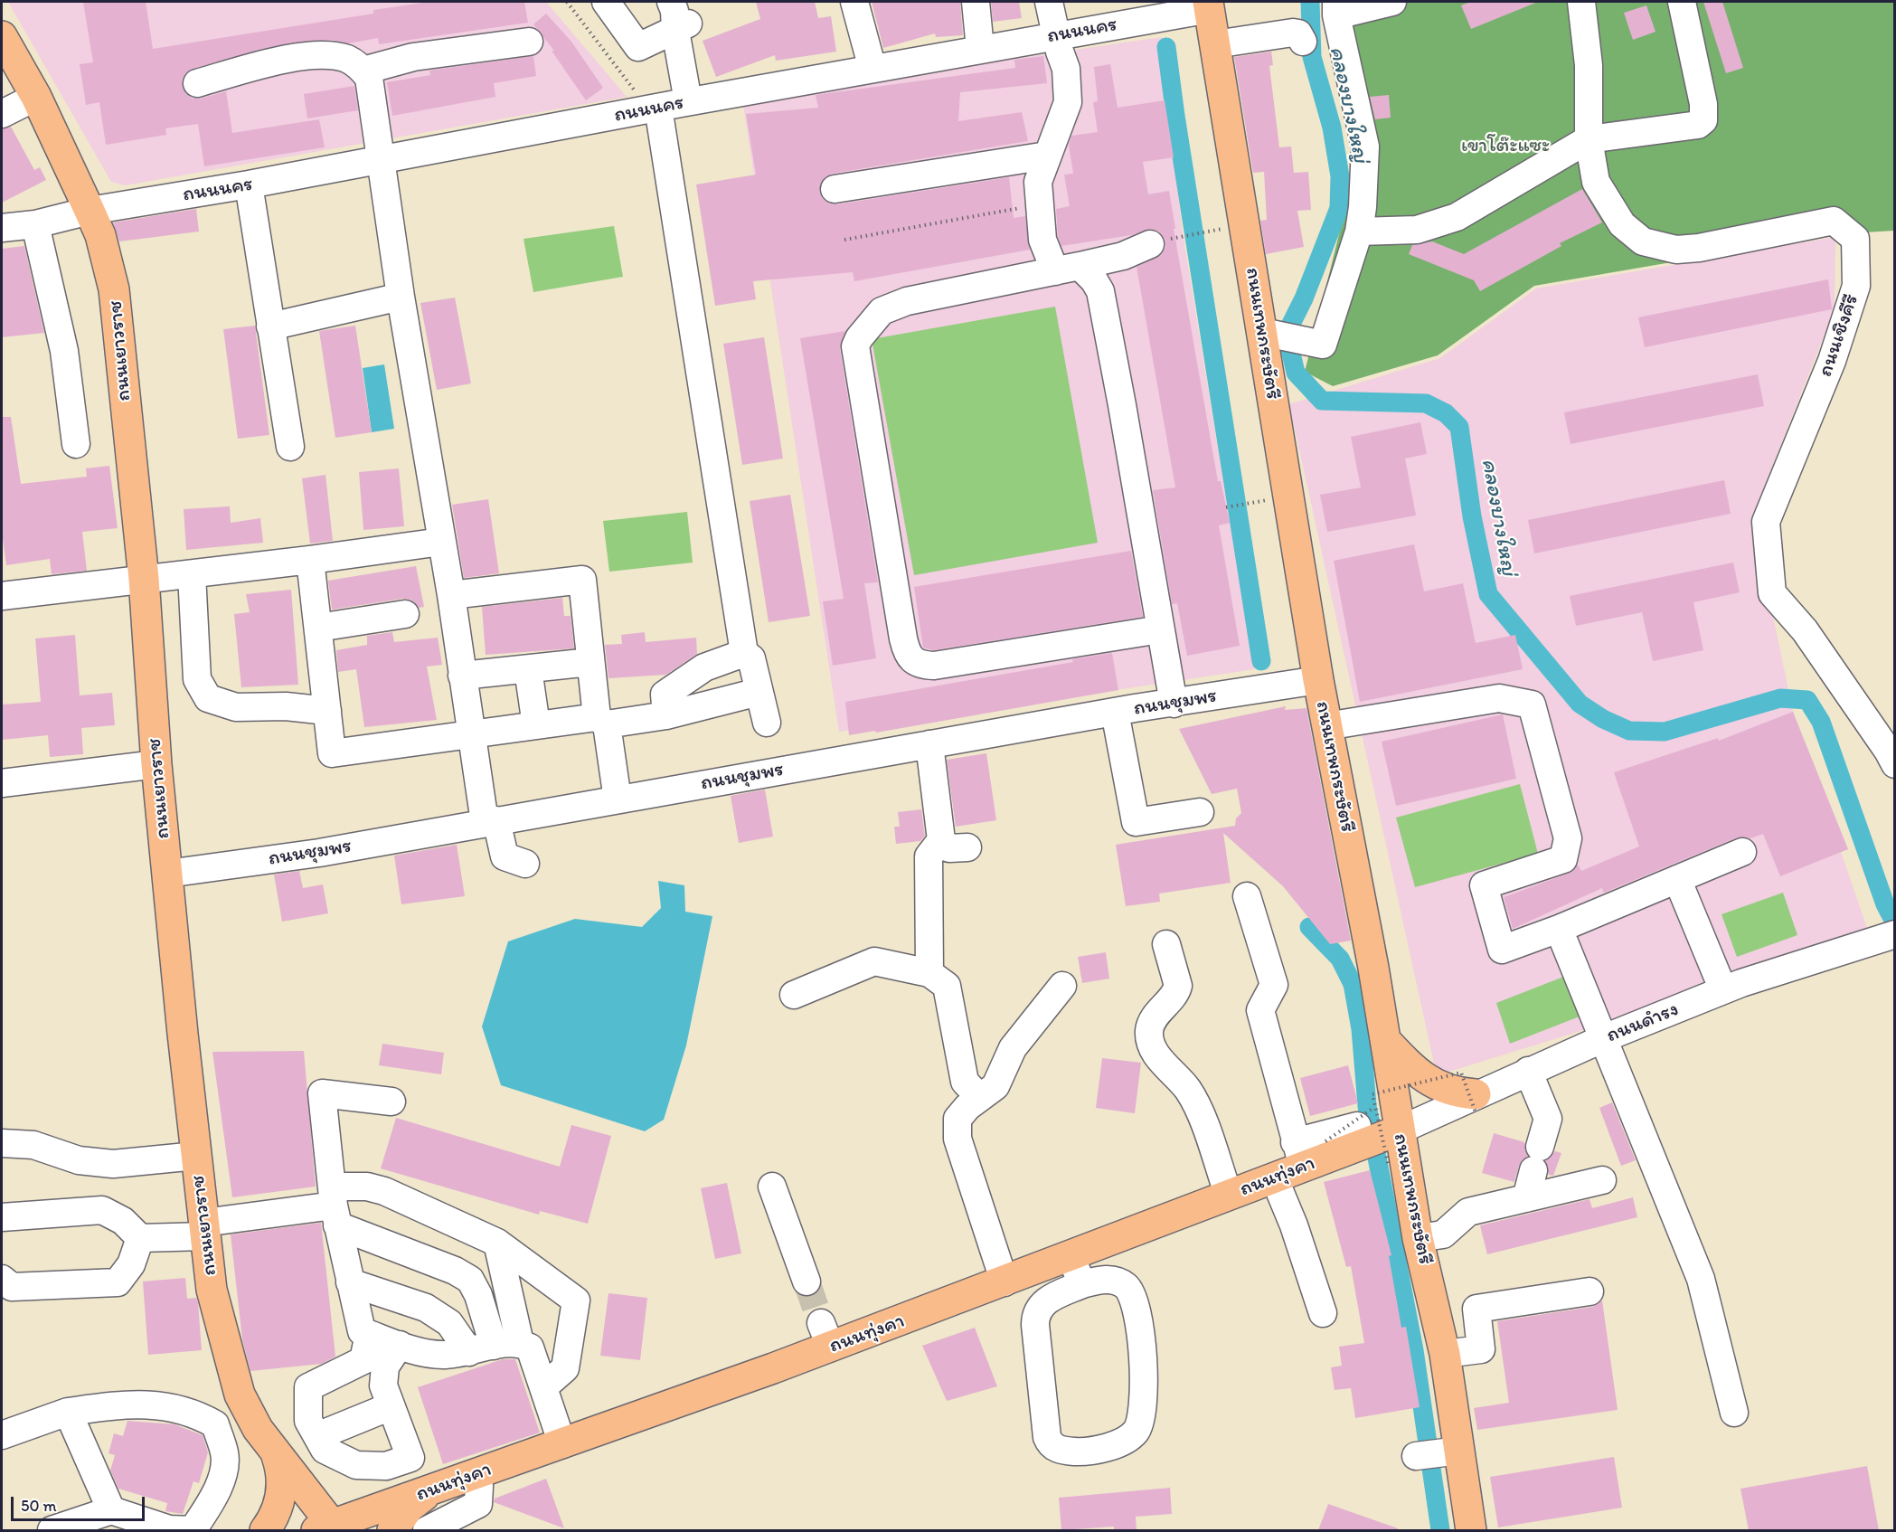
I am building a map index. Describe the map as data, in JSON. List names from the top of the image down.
{
  "streets": {
    "main road": ["ถนนเทพกระษัตรี", "ถนนเยาวราช", "ถนนทุ่งคา"],
    "street": [
      "ถนนนคร",
      "ถนนเชิงคีรี",
      "ถนนชุมพร",
      "ถนนดำรง"
    ]
  },
  "crossings": [
    ["ถนนนคร", "ถนนเทพกระษัตรี"],
    ["ถนนนคร", "ถนนเยาวราช"],
    ["ถนนเทพกระษัตรี", "ถนนชุมพร"],
    ["ถนนเทพกระษัตรี", "ถนนดำรง"],
    ["ถนนเทพกระษัตรี", "ถนนทุ่งคา"],
    ["ถนนเยาวราช", "ถนนชุมพร"],
    ["ถนนเยาวราช", "ถนนทุ่งคา"],
    ["ถนนดำรง", "ถนนทุ่งคา"]
  ],
  "water": ["คลองบางใหญ่"],
  "parks": ["เขาโต๊ะแซะ"],
  "scale_bar": "50 m"
}
